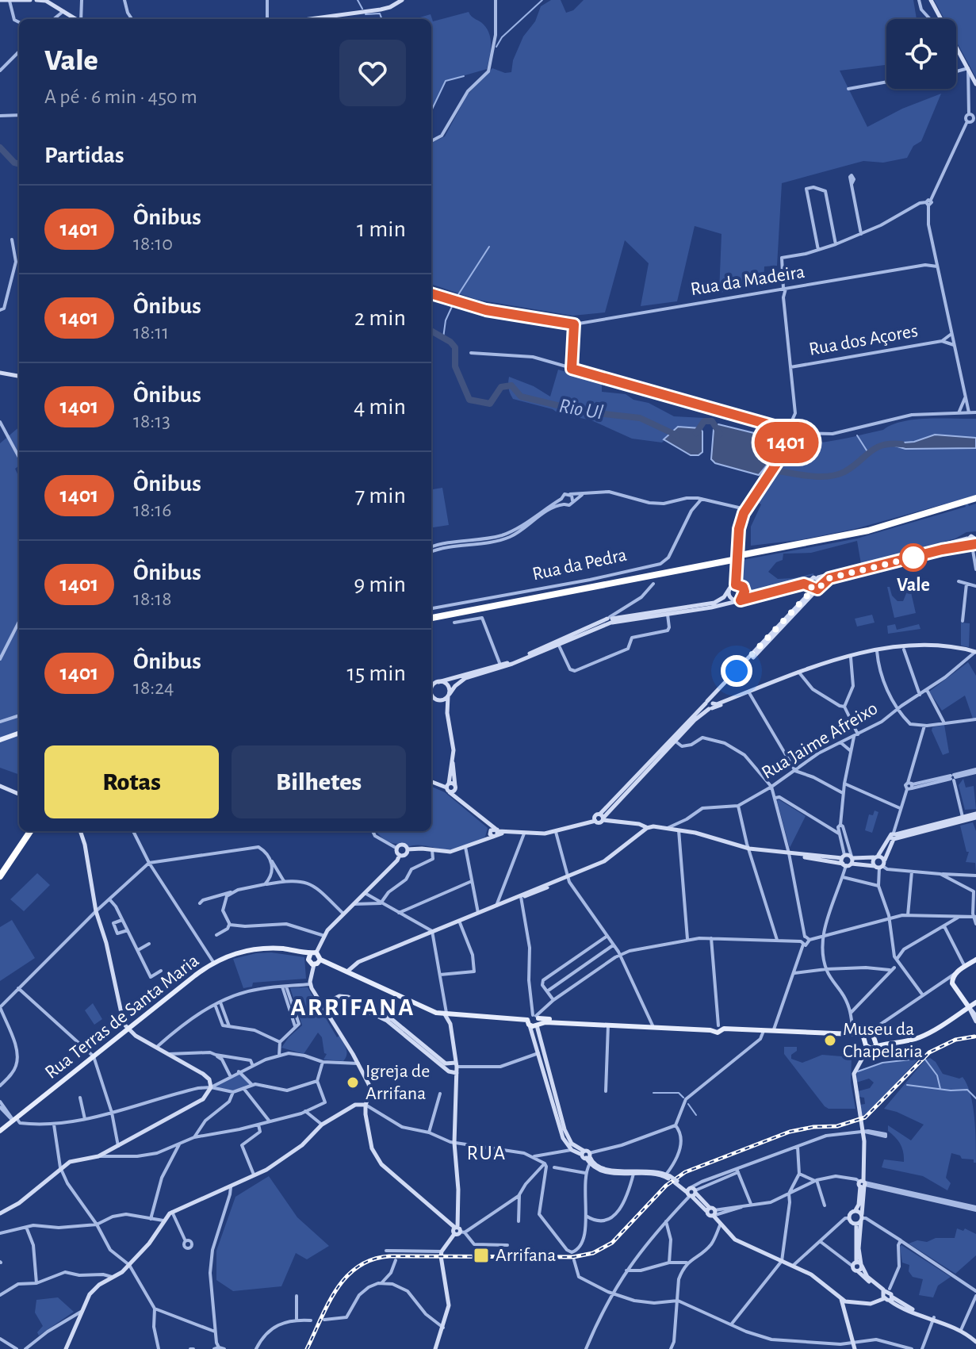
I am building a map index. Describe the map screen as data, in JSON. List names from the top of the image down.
{
  "streets": {
    "main road": ["Rua Terras de Santa Maria"],
    "street": [
      "Rua da Madeira",
      "Rua dos Açores",
      "Rua da Pedra",
      "Rua Jaime Afreixo"
    ]
  },
  "districts": ["ARRIFANA", "RUA"],
  "water": ["Rio Ul"],
  "places": {
    "other": ["Vale", "Museu da Chapelaria", "Igreja de Arrifana"],
    "transit": ["Arrifana"]
  },
  "lines": ["bus line 1401"],
  "page": {
    "on_map": "1401",
    "heading": [
      ["Vale", "A pé · 6 min · 450 m"],
      "Partidas"
    ],
    "list": [
      {
        "mark": "1401",
        "name": "Ônibus",
        "note": "18:10",
        "value": "1 min"
      },
      {
        "mark": "1401",
        "name": "Ônibus",
        "note": "18:11",
        "value": "2 min"
      },
      {
        "mark": "1401",
        "name": "Ônibus",
        "note": "18:13",
        "value": "4 min"
      },
      {
        "mark": "1401",
        "name": "Ônibus",
        "note": "18:16",
        "value": "7 min"
      },
      {
        "mark": "1401",
        "name": "Ônibus",
        "note": "18:18",
        "value": "9 min"
      },
      {
        "mark": "1401",
        "name": "Ônibus",
        "note": "18:24",
        "value": "15 min"
      }
    ],
    "buttons": ["Rotas", "Bilhetes"]
  }
}
